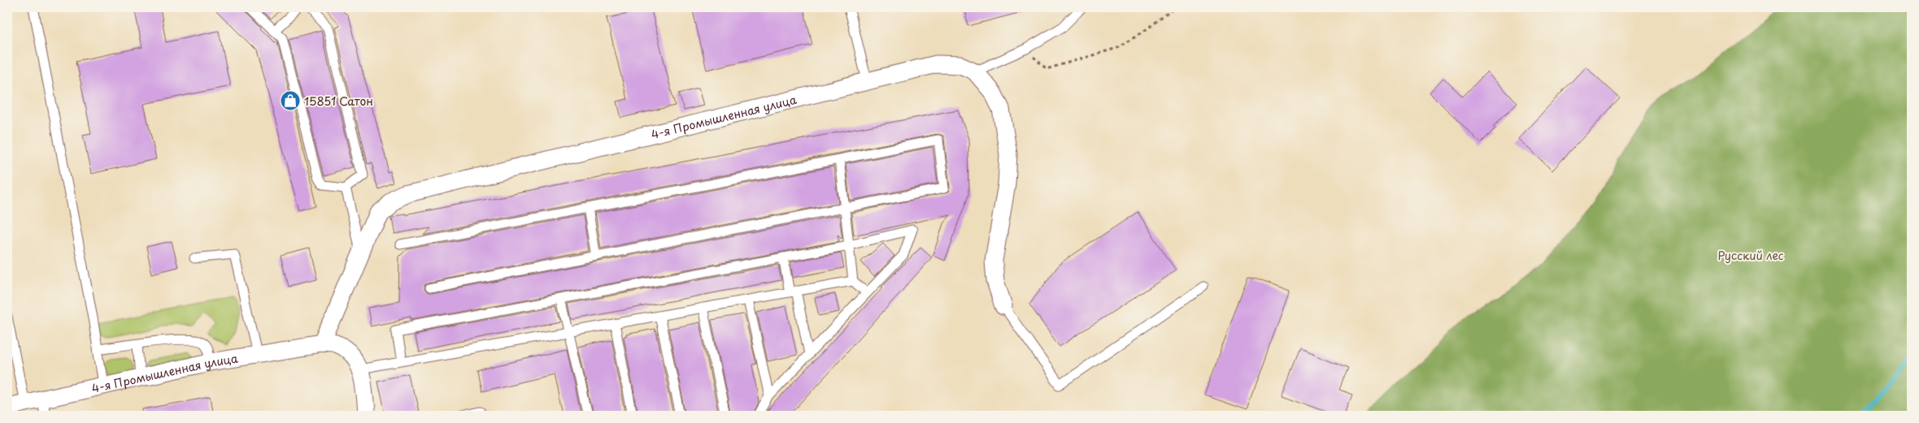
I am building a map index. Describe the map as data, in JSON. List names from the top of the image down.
{
  "streets": {
    "street": ["4-я Промышленная улица"]
  },
  "parks": ["Русский лес"],
  "places": {
    "shop": ["15851 Сатон"]
  }
}
